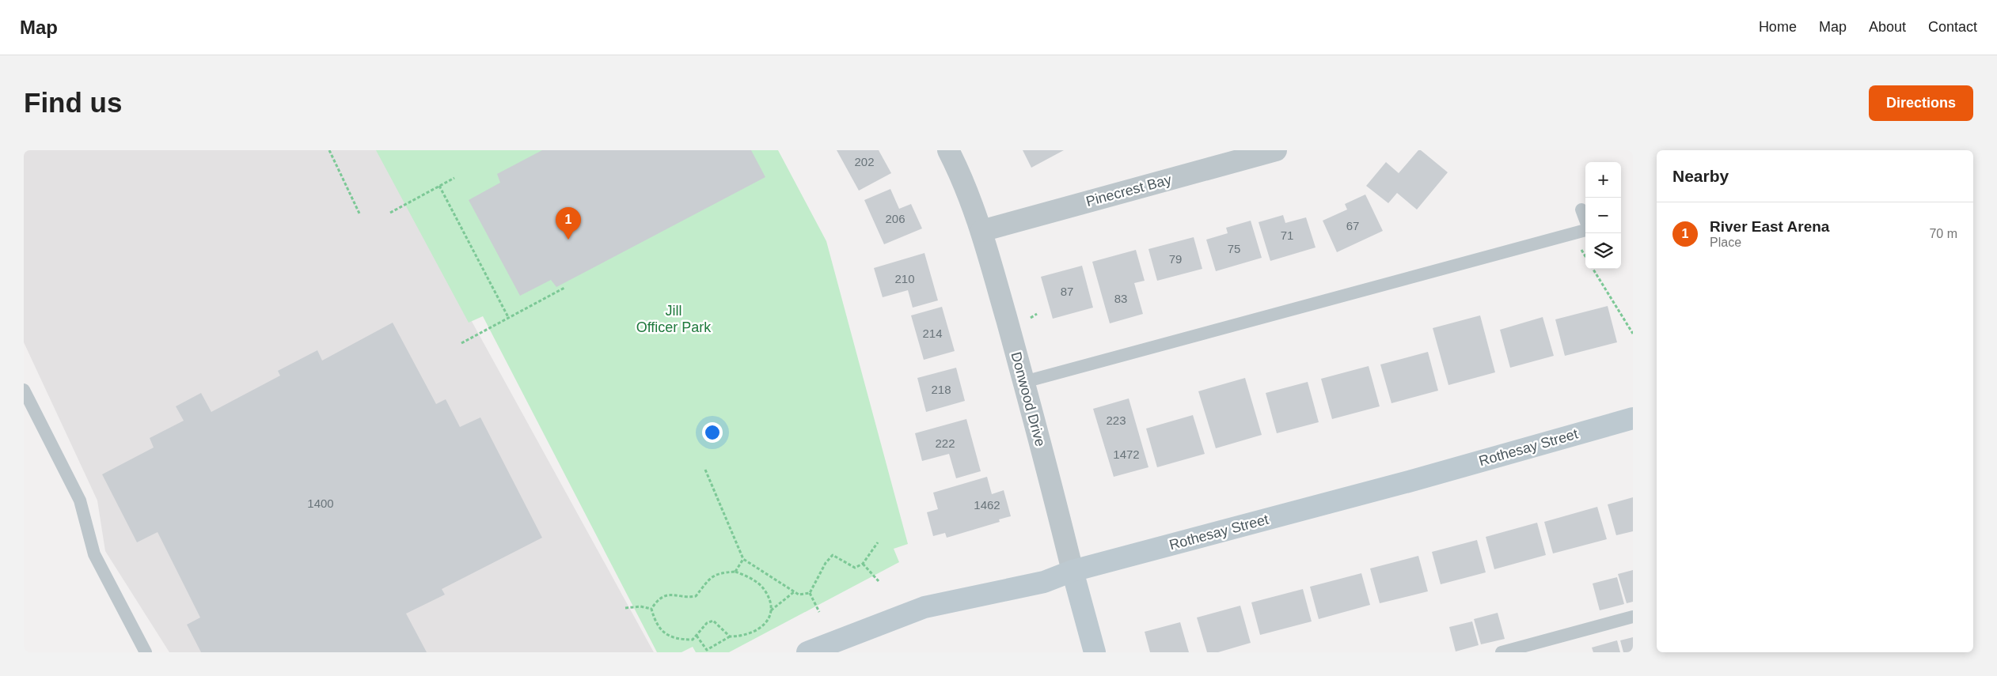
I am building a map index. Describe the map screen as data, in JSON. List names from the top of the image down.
{
  "streets": {
    "street": ["Pinecrest Bay", "Donwood Drive", "Rothesay Street"]
  },
  "crossings": [
    ["Pinecrest Bay", "Donwood Drive"],
    ["Donwood Drive", "Rothesay Street"]
  ],
  "parks": ["Jill Officer Park"],
  "house_numbers": [
    "202",
    "206",
    "67",
    "71",
    "75",
    "79",
    "210",
    "87",
    "83",
    "214",
    "218",
    "223",
    "222",
    "1472",
    "1400",
    "1462"
  ],
  "page": {
    "header": "Map",
    "nav": [
      "Home",
      "Map",
      "About",
      "Contact"
    ],
    "buttons": "Directions",
    "title": "Find us",
    "heading": "Nearby",
    "map_buttons": ["+", "−"],
    "list": [
      {
        "mark": "1",
        "name": "River East Arena",
        "note": "Place",
        "value": "70 m"
      }
    ],
    "pins": "1"
  }
}
